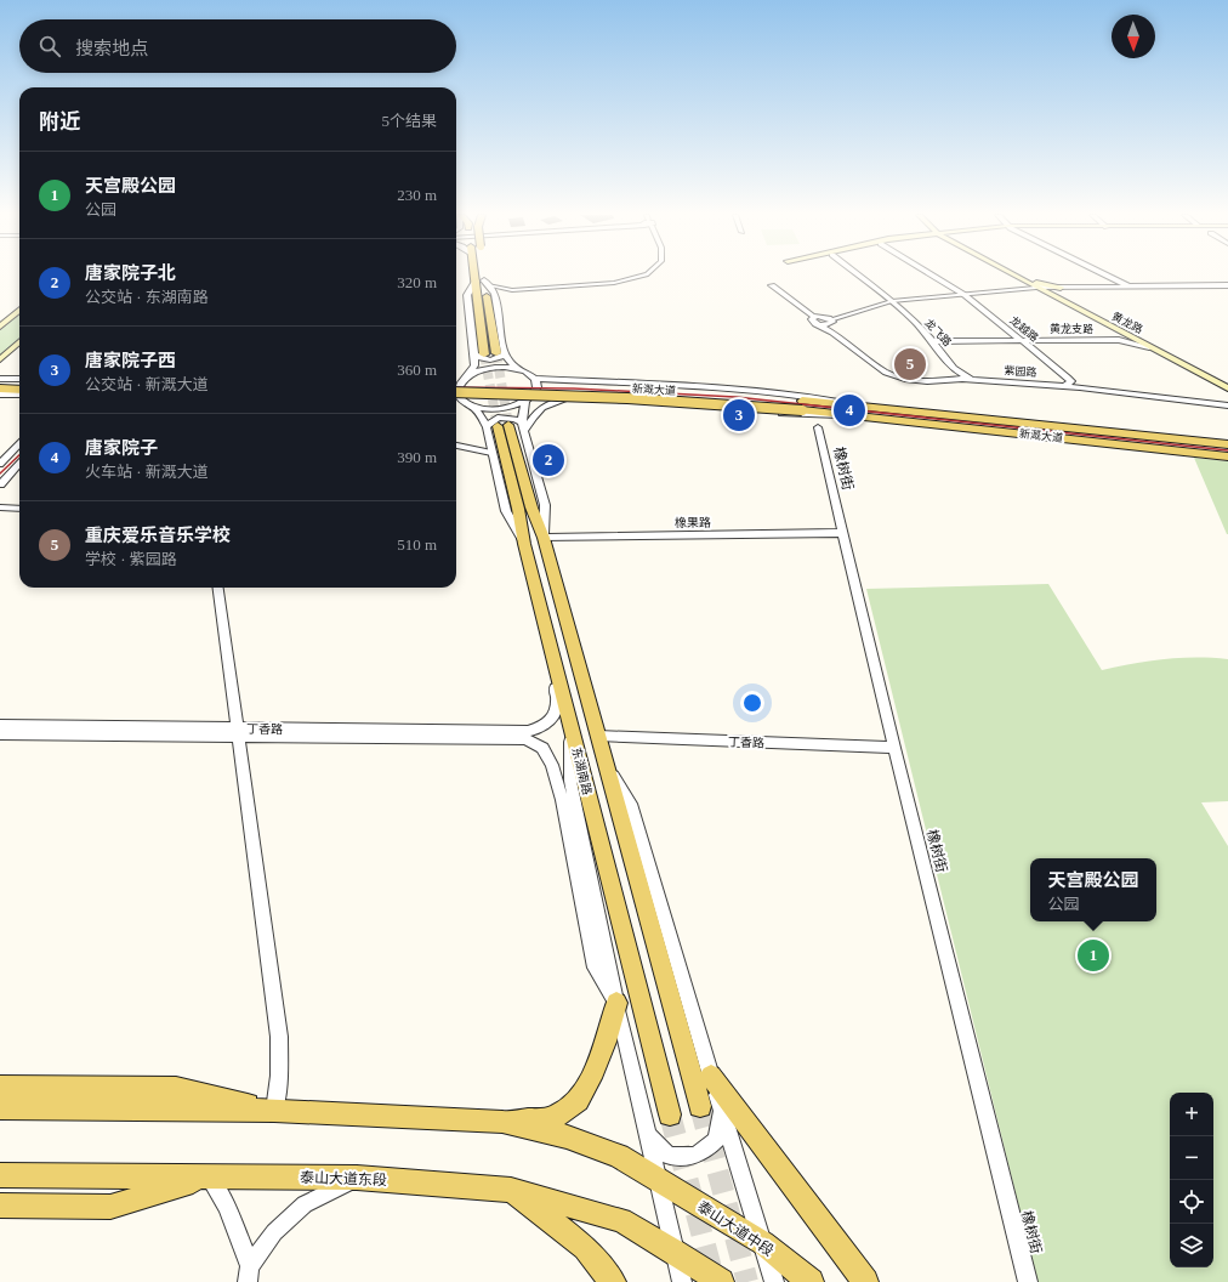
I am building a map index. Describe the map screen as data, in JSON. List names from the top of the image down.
{
  "streets": {
    "main road": [
      "黄龙路",
      "新溉大道",
      "东湖南路",
      "泰山大道东段",
      "泰山大道中段"
    ],
    "street": [
      "龙越路",
      "黄龙支路",
      "龙飞路",
      "紫园路",
      "橡树街",
      "橡果路",
      "丁香路"
    ]
  },
  "crossings": [
    ["黄龙路", "黄龙支路"],
    ["龙越路", "黄龙支路"],
    ["龙越路", "紫园路"],
    ["黄龙支路", "龙飞路"],
    ["橡树街", "橡果路"],
    ["橡树街", "丁香路"],
    ["橡果路", "东湖南路"],
    ["丁香路", "东湖南路"]
  ],
  "north": "bottom",
  "page": {
    "search": "搜索地点",
    "heading": ["附近", "5个结果"],
    "list": [
      {
        "mark": "1",
        "name": "天宫殿公园",
        "note": "公园",
        "value": "230 m"
      },
      {
        "mark": "2",
        "name": "唐家院子北",
        "note": "公交站 · 东湖南路",
        "value": "320 m"
      },
      {
        "mark": "3",
        "name": "唐家院子西",
        "note": "公交站 · 新溉大道",
        "value": "360 m"
      },
      {
        "mark": "4",
        "name": "唐家院子",
        "note": "火车站 · 新溉大道",
        "value": "390 m"
      },
      {
        "mark": "5",
        "name": "重庆爱乐音乐学校",
        "note": "学校 · 紫园路",
        "value": "510 m"
      }
    ],
    "pins": [
      "5",
      "4",
      "3",
      "2",
      "1"
    ],
    "popup": ["天宫殿公园", "公园"],
    "map_buttons": ["+", "−"]
  }
}
